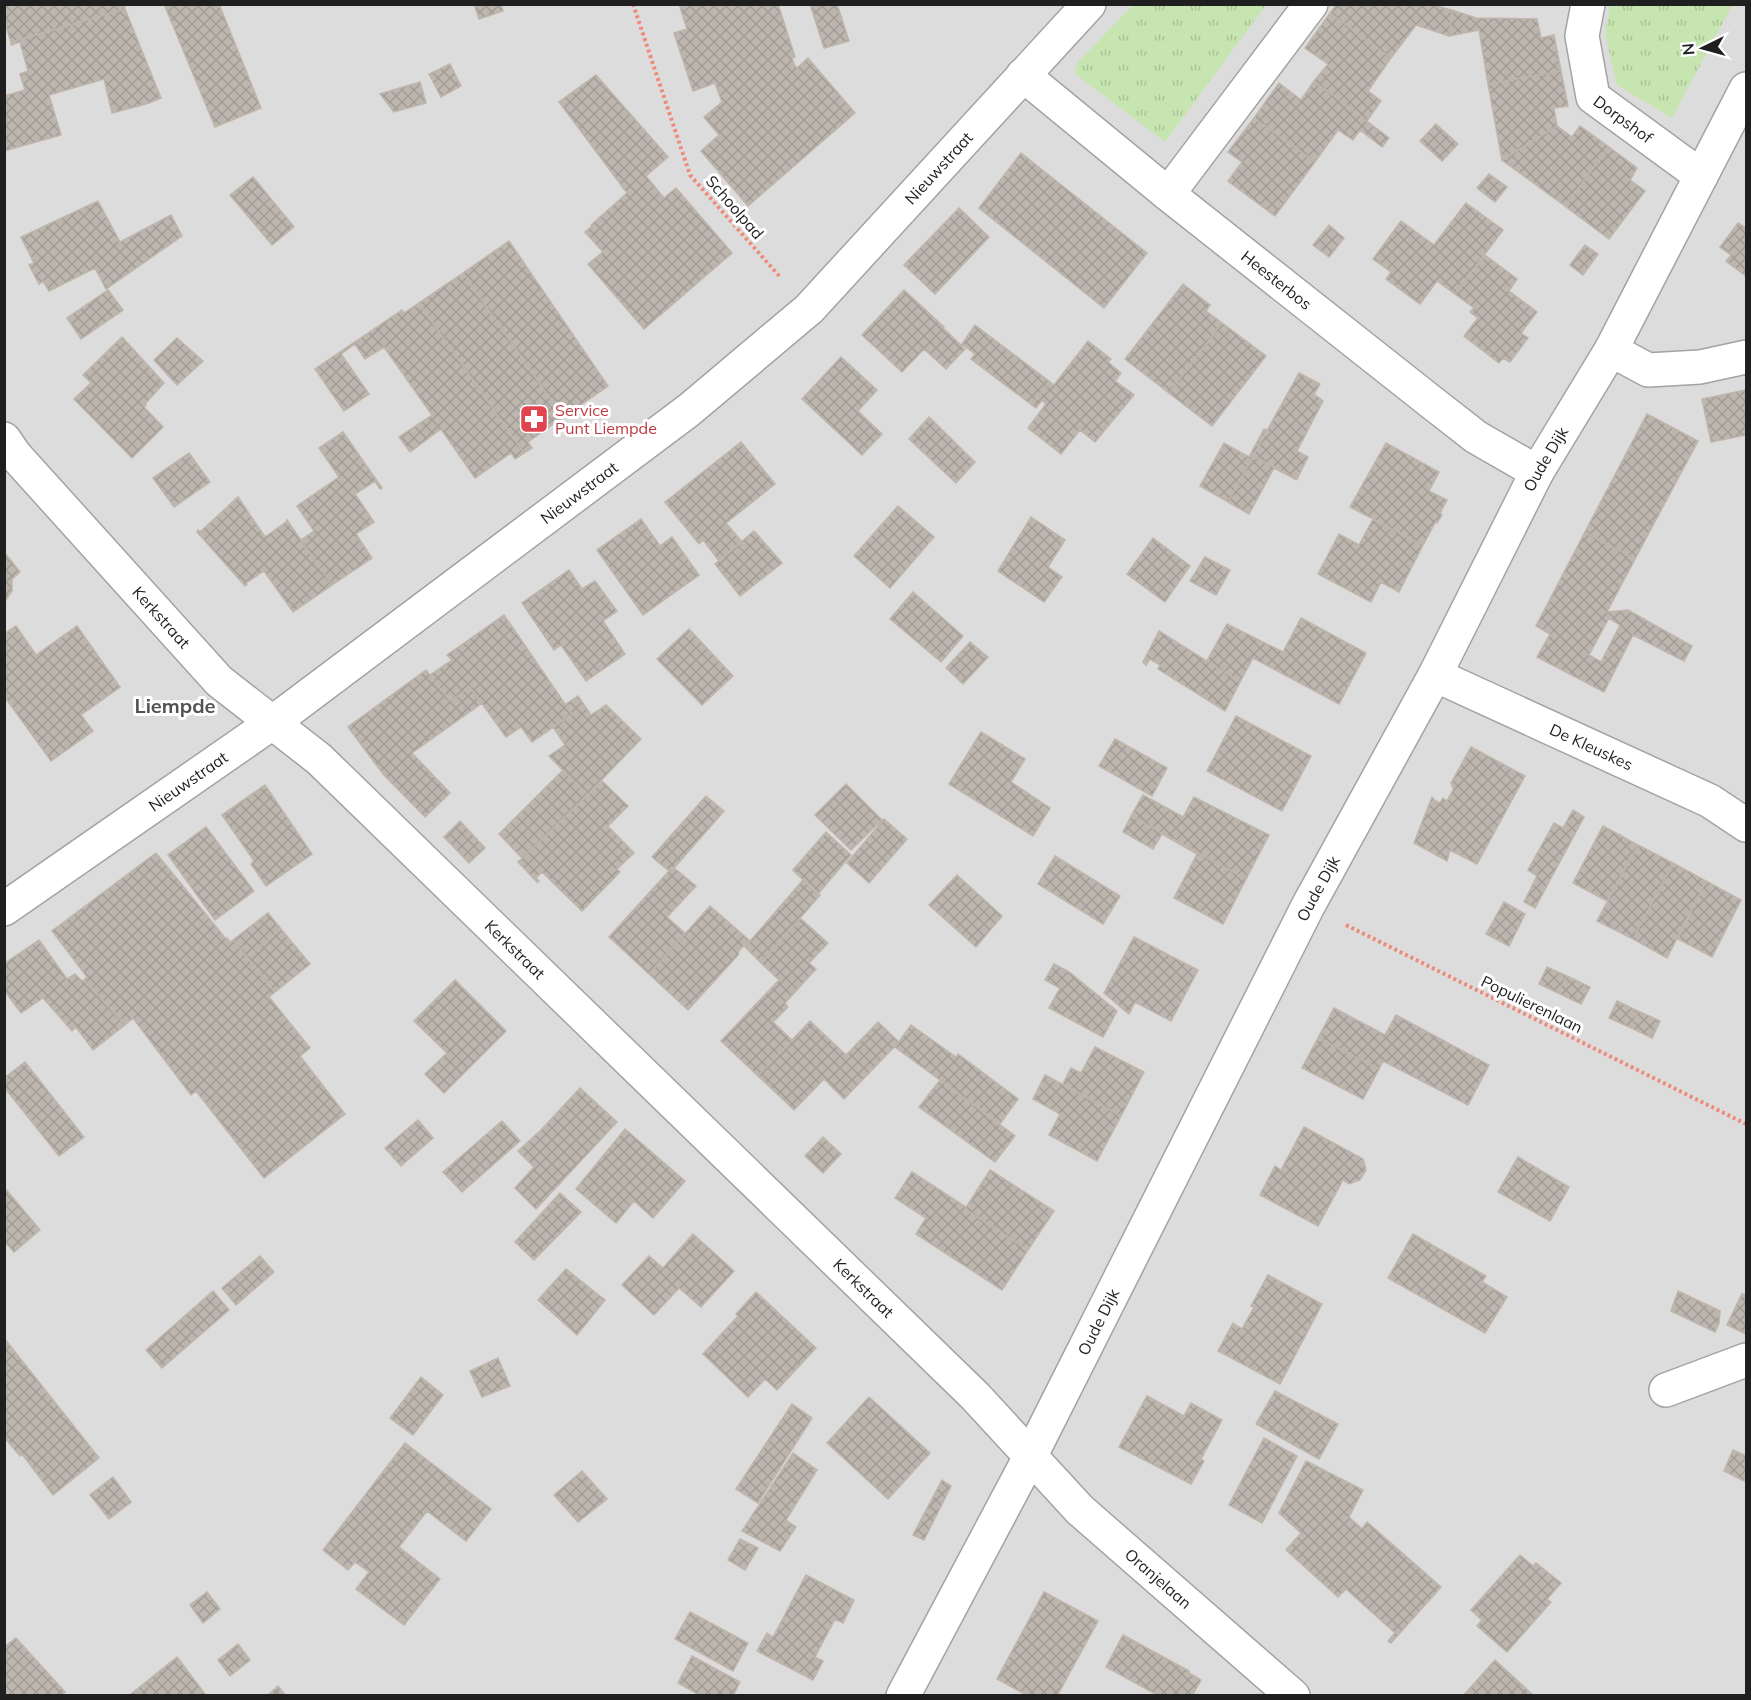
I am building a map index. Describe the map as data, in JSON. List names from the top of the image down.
{
  "streets": {
    "street": [
      "Dorpshof",
      "Nieuwstraat",
      "Heesterbos",
      "Oude Dijk",
      "Kerkstraat",
      "De Kleuskes",
      "Oranjelaan"
    ],
    "path": ["Schoolpad", "Populierenlaan"]
  },
  "crossings": [
    ["Dorpshof", "Oude Dijk"],
    ["Nieuwstraat", "Schoolpad"],
    ["Nieuwstraat", "Heesterbos"],
    ["Nieuwstraat", "Kerkstraat"],
    ["Heesterbos", "Oude Dijk"],
    ["Oude Dijk", "Kerkstraat"],
    ["Oude Dijk", "De Kleuskes"],
    ["Oude Dijk", "Populierenlaan"],
    ["Oude Dijk", "Oranjelaan"],
    ["Kerkstraat", "Oranjelaan"]
  ],
  "districts": ["Liempde"],
  "places": {
    "pharmacy": ["Service Punt Liempde"]
  },
  "north": "left"
}
